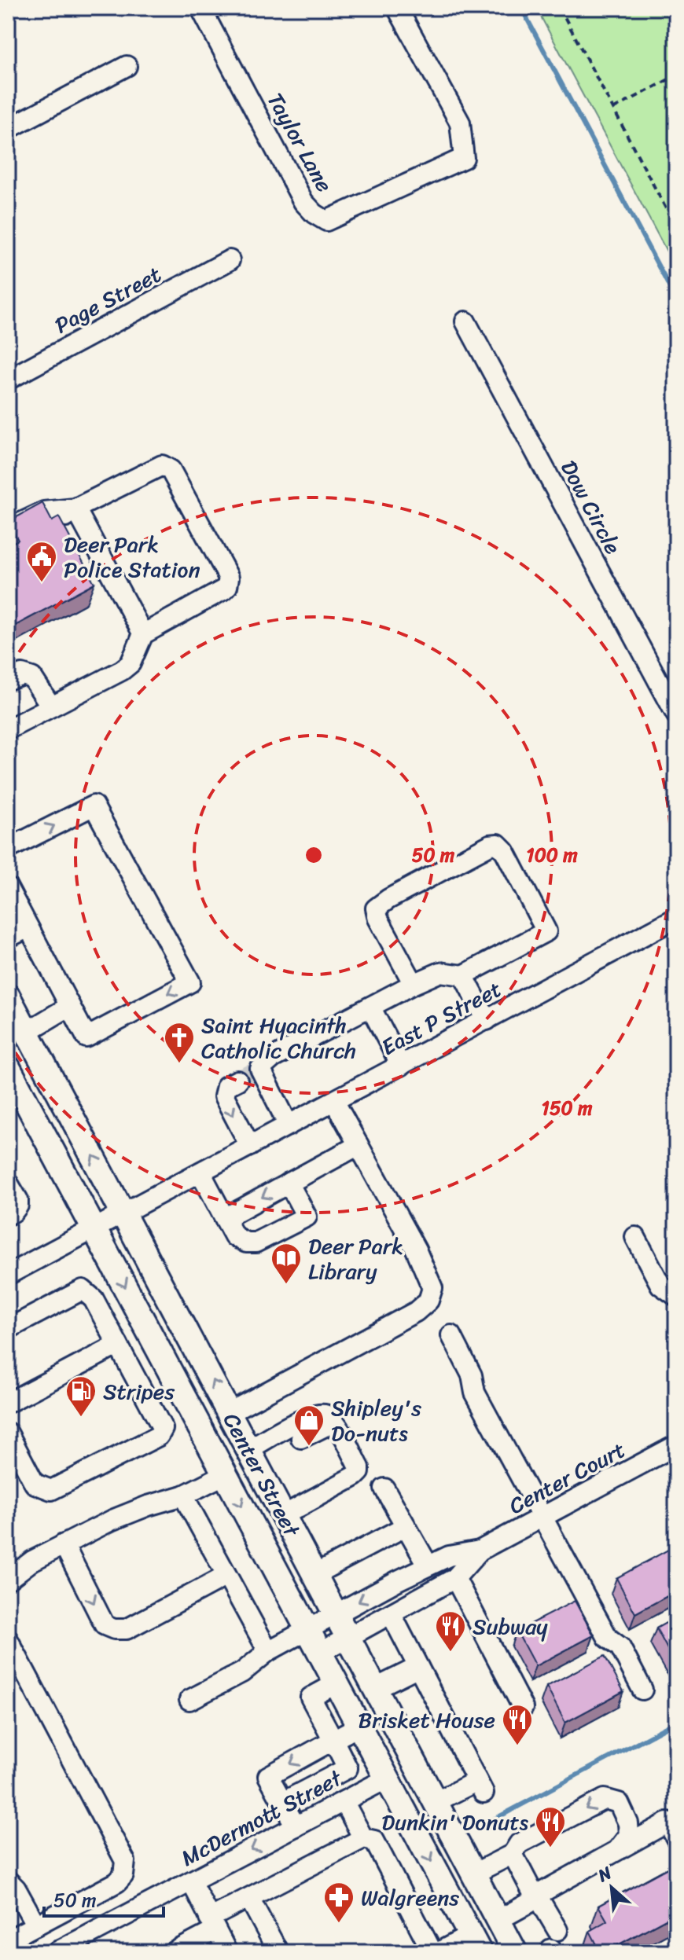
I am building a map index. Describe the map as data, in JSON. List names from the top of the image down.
{
  "streets": {
    "main road": ["Center Street"],
    "street": [
      "Taylor Lane",
      "Page Street",
      "Dow Circle",
      "East P Street",
      "Center Court",
      "McDermott Street"
    ]
  },
  "crossings": [
    ["East P Street", "Center Street"],
    ["Center Street", "Center Court"],
    ["Center Street", "McDermott Street"]
  ],
  "places": {
    "public building": ["Deer Park Police Station"],
    "church": ["Saint Hyacinth Catholic Church"],
    "library": ["Deer Park Library"],
    "fuel station": ["Stripes"],
    "shop": ["Shipley's Do-nuts"],
    "restaurant": ["Subway", "Brisket House", "Dunkin' Donuts"],
    "pharmacy": ["Walgreens"]
  },
  "scale_bar": "50 m",
  "north": "top left",
  "rings": ["50 m", "100 m", "150 m"]
}
